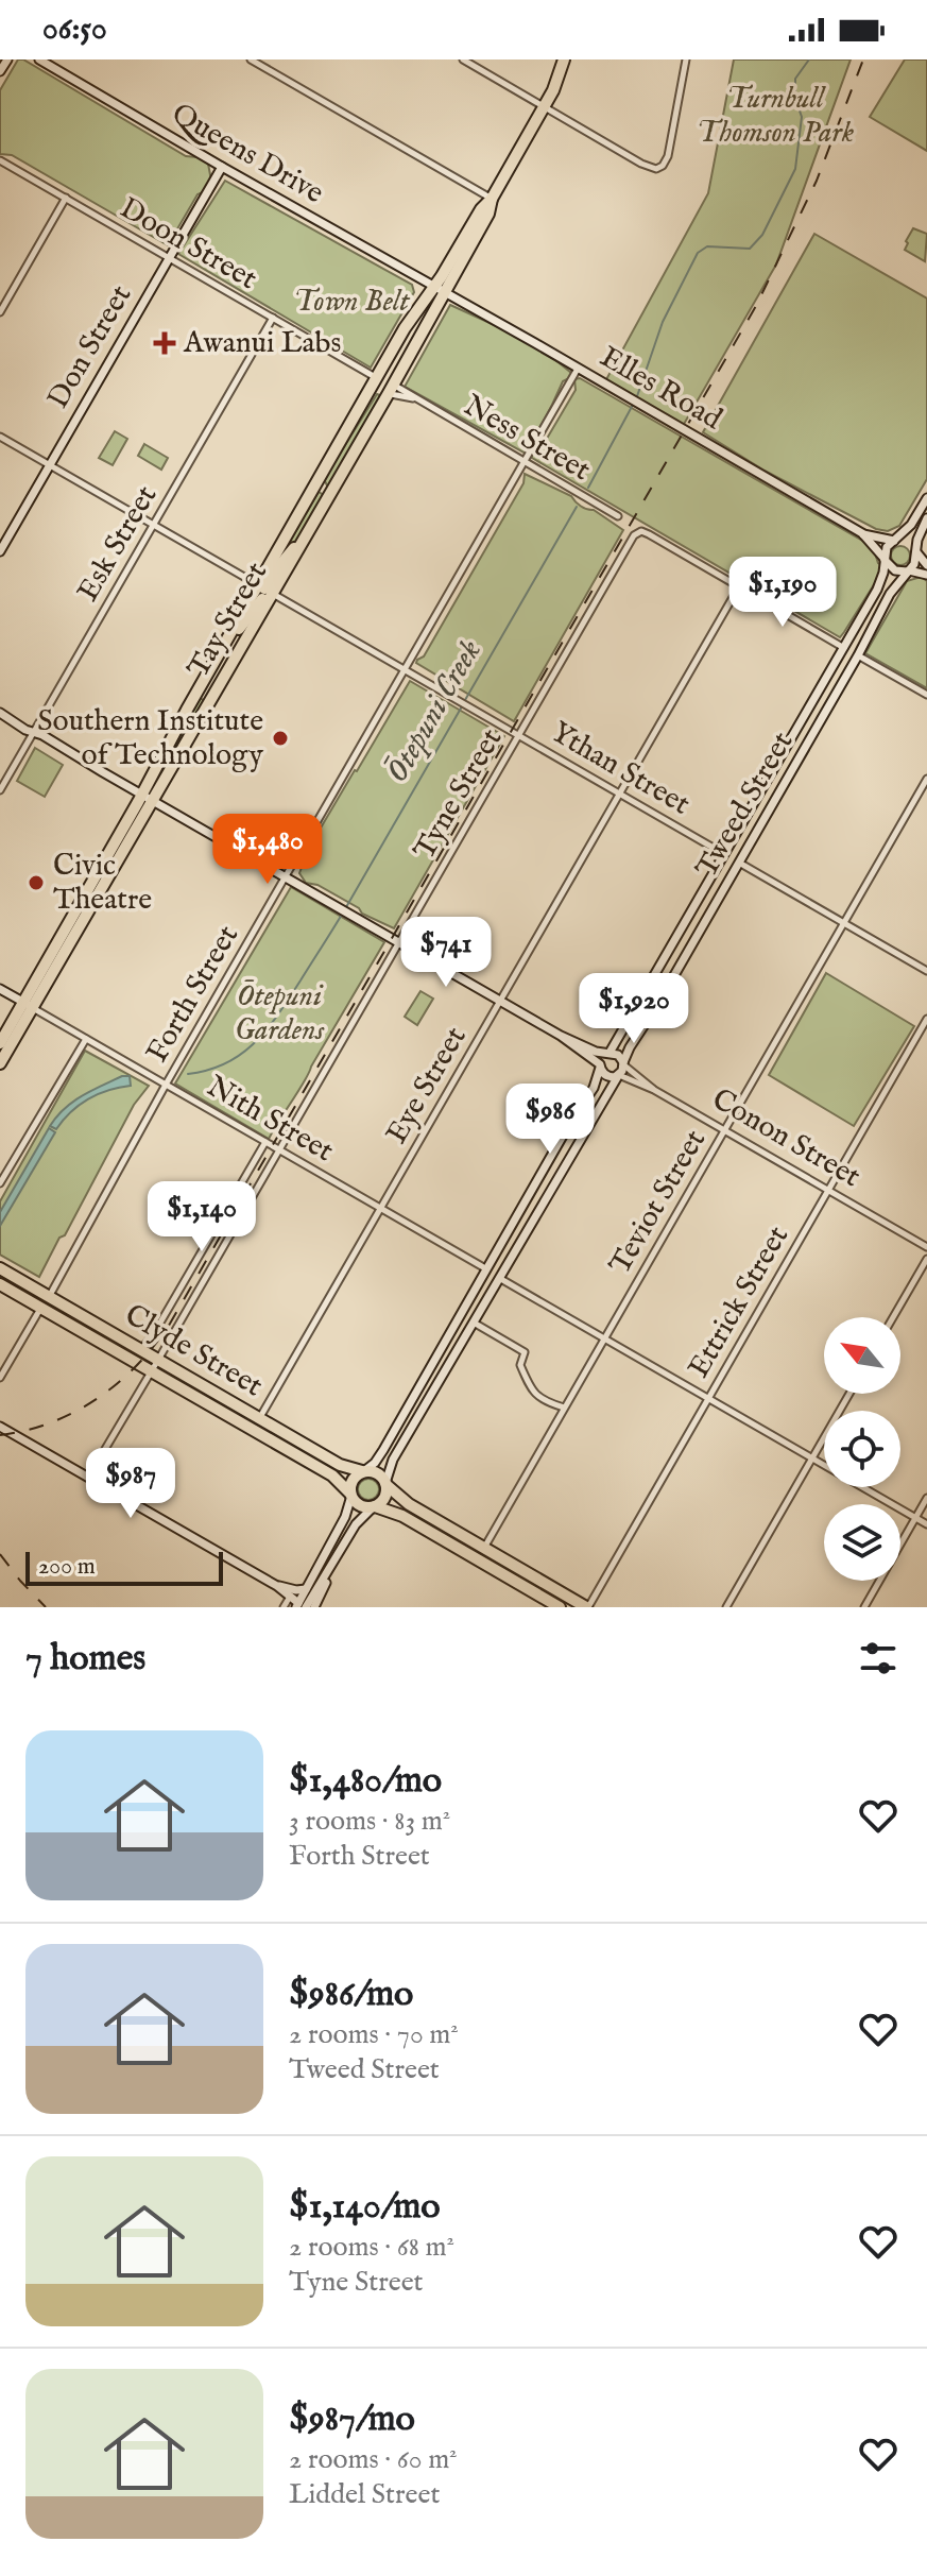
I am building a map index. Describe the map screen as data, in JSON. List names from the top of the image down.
{
  "streets": {
    "highway": ["Tay Street", "Clyde Street"],
    "main road": [
      "Queens Drive",
      "Don Street",
      "Elles Road",
      "Tweed Street",
      "Conon Street"
    ],
    "street": [
      "Doon Street",
      "Ness Street",
      "Esk Street",
      "Ythan Street",
      "Tyne Street",
      "Forth Street",
      "Eye Street",
      "Nith Street",
      "Teviot Street",
      "Ettrick Street"
    ]
  },
  "crossings": [
    ["Queens Drive", "Don Street"],
    ["Queens Drive", "Elles Road"],
    ["Queens Drive", "Tay Street"],
    ["Doon Street", "Don Street"],
    ["Doon Street", "Esk Street"],
    ["Doon Street", "Tay Street"],
    ["Don Street", "Ythan Street"],
    ["Elles Road", "Tay Street"],
    ["Elles Road", "Tweed Street"],
    ["Elles Road", "Forth Street"],
    ["Ness Street", "Tay Street"],
    ["Ness Street", "Forth Street"],
    ["Esk Street", "Ythan Street"],
    ["Tay Street", "Ythan Street"],
    ["Tay Street", "Nith Street"],
    ["Ythan Street", "Tyne Street"],
    ["Ythan Street", "Tweed Street"],
    ["Ythan Street", "Forth Street"],
    ["Ythan Street", "Eye Street"],
    ["Tyne Street", "Eye Street"],
    ["Tyne Street", "Nith Street"],
    ["Tyne Street", "Clyde Street"],
    ["Tweed Street", "Conon Street"],
    ["Forth Street", "Nith Street"],
    ["Forth Street", "Clyde Street"],
    ["Eye Street", "Nith Street"],
    ["Eye Street", "Clyde Street"],
    ["Conon Street", "Teviot Street"],
    ["Conon Street", "Ettrick Street"],
    ["Teviot Street", "Clyde Street"],
    ["Ettrick Street", "Clyde Street"]
  ],
  "water": ["Ōtepuni Creek"],
  "parks": ["Turnbull Thomson Park", "Town Belt", "Ōtepuni Gardens"],
  "places": {
    "health": ["Awanui Labs"],
    "other": ["Southern Institute of Technology", "Civic Theatre"]
  },
  "scale_bar": "200 m",
  "north": "top left",
  "page": {
    "status": "06:50",
    "price": [
      "$1,190",
      "$1,480",
      "$741",
      "$1,920",
      "$986",
      "$1,140",
      "$987"
    ],
    "scale": "200 m",
    "heading": "7 homes",
    "list": [
      {
        "name": "$1,480/mo",
        "note": "3 rooms · 83 m² · Forth Street"
      },
      {
        "name": "$986/mo",
        "note": "2 rooms · 70 m² · Tweed Street"
      },
      {
        "name": "$1,140/mo",
        "note": "2 rooms · 68 m² · Tyne Street"
      },
      {
        "name": "$987/mo",
        "note": "2 rooms · 60 m² · Liddel Street"
      }
    ]
  }
}
